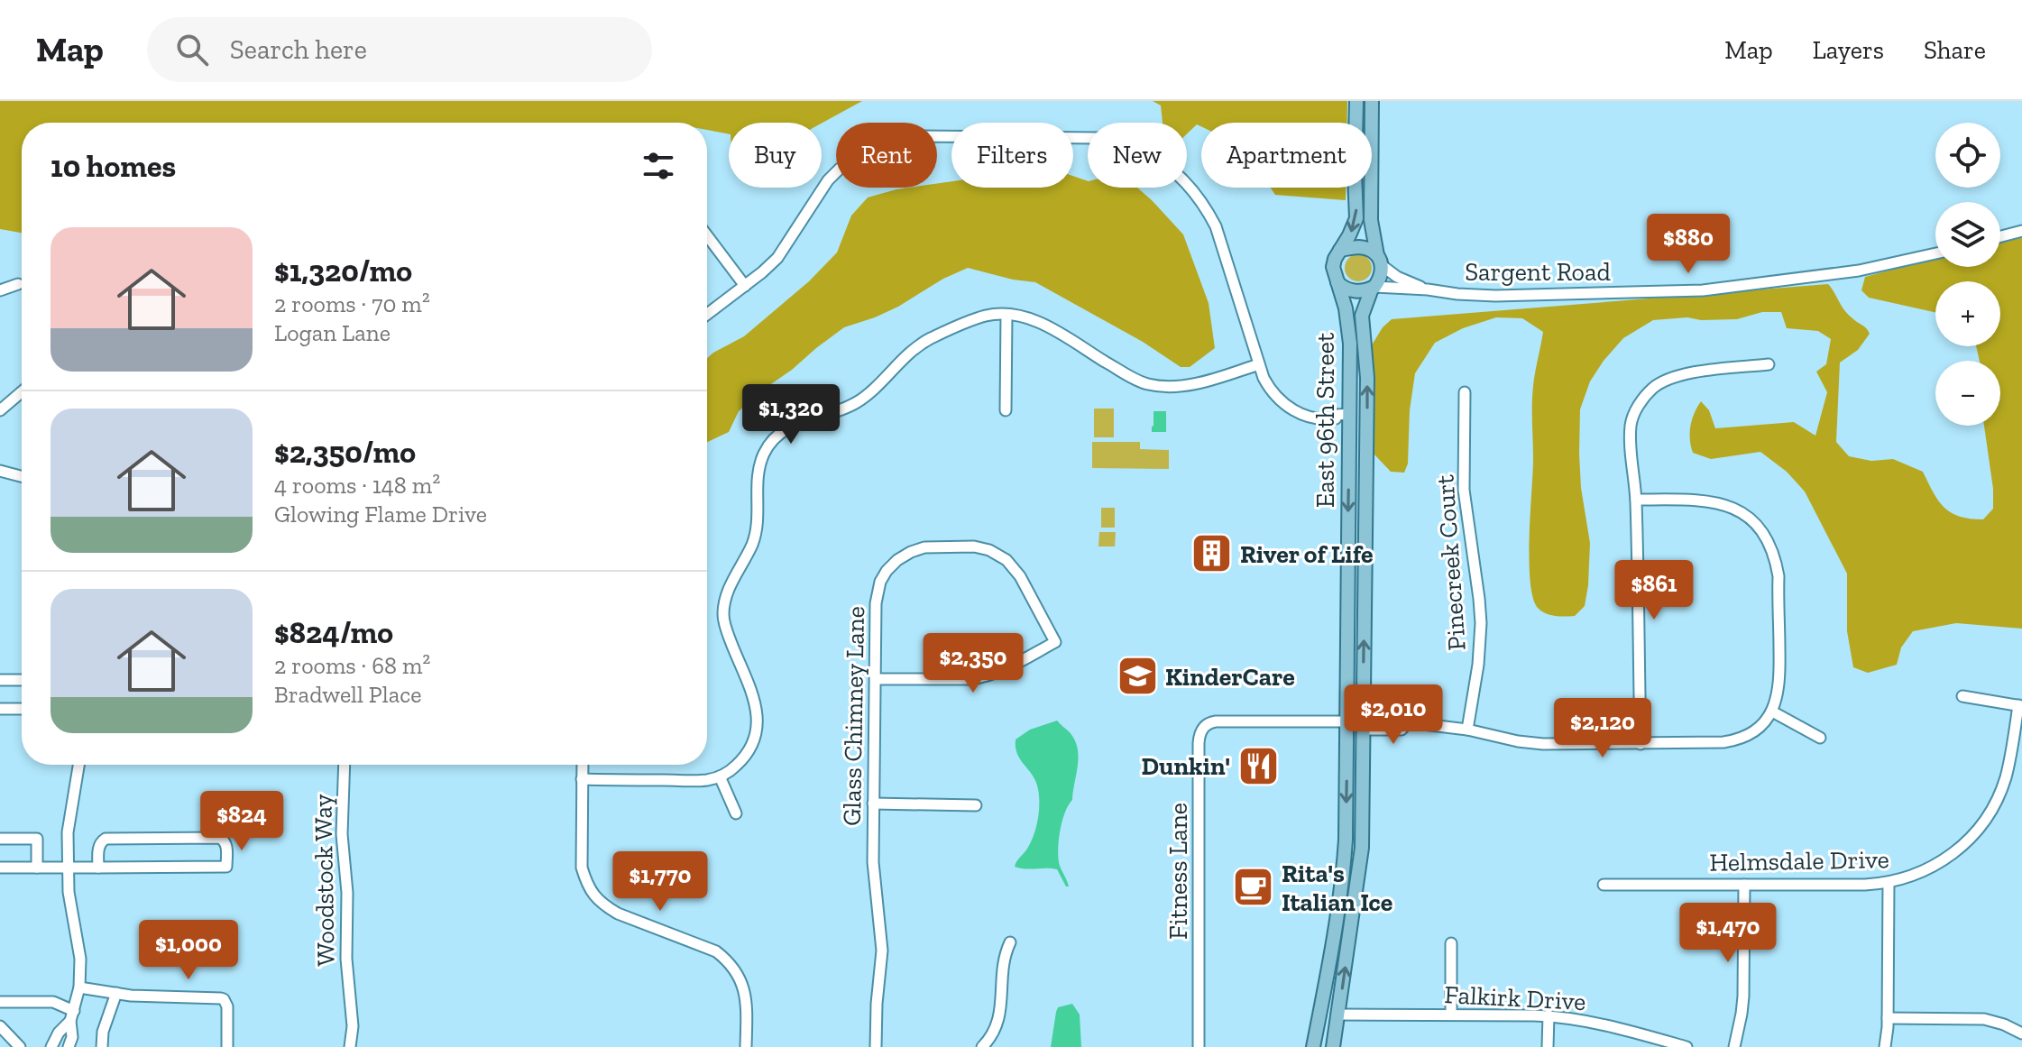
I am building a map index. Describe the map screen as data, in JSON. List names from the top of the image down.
{
  "streets": {
    "main road": ["East 96th Street"],
    "street": [
      "Sargent Road",
      "Pinecreek Court",
      "Glass Chimney Lane",
      "Helmsdale Drive",
      "Fitness Lane",
      "Woodstock Way",
      "Falkirk Drive"
    ]
  },
  "crossings": [
    ["Sargent Road", "East 96th Street"],
    ["East 96th Street", "Fitness Lane"],
    ["East 96th Street", "Falkirk Drive"],
    ["Pinecreek Court", "Fitness Lane"]
  ],
  "places": {
    "building": ["River of Life"],
    "school or university": ["KinderCare"],
    "restaurant": ["Dunkin'"],
    "cafe": ["Rita's Italian Ice"]
  },
  "page": {
    "header": "Map",
    "search": "Search here",
    "nav": ["Map", "Layers", "Share"],
    "map_buttons": ["+", "−"],
    "chip": [
      "Buy",
      "Rent",
      "Filters",
      "New",
      "Apartment"
    ],
    "heading": "10 homes",
    "list": [
      {
        "name": "$1,320/mo",
        "note": "2 rooms · 70 m² · Logan Lane"
      },
      {
        "name": "$2,350/mo",
        "note": "4 rooms · 148 m² · Glowing Flame Drive"
      },
      {
        "name": "$824/mo",
        "note": "2 rooms · 68 m² · Bradwell Place"
      }
    ],
    "price": [
      "$880",
      "$1,320",
      "$861",
      "$2,350",
      "$2,010",
      "$2,120",
      "$824",
      "$1,770",
      "$1,470",
      "$1,000"
    ]
  }
}
